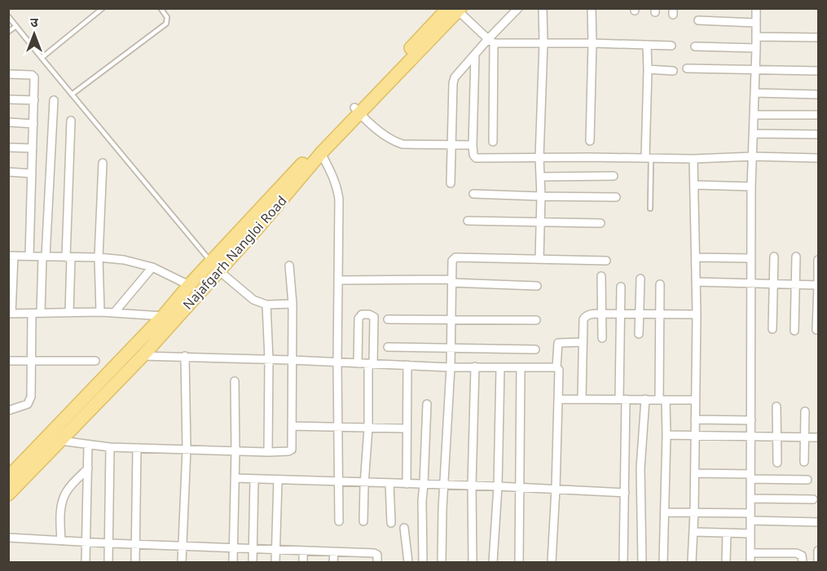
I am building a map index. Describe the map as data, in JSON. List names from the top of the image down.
{
  "streets": {
    "main road": ["Najafgarh Nangloi Road"]
  },
  "north": "top"
}
